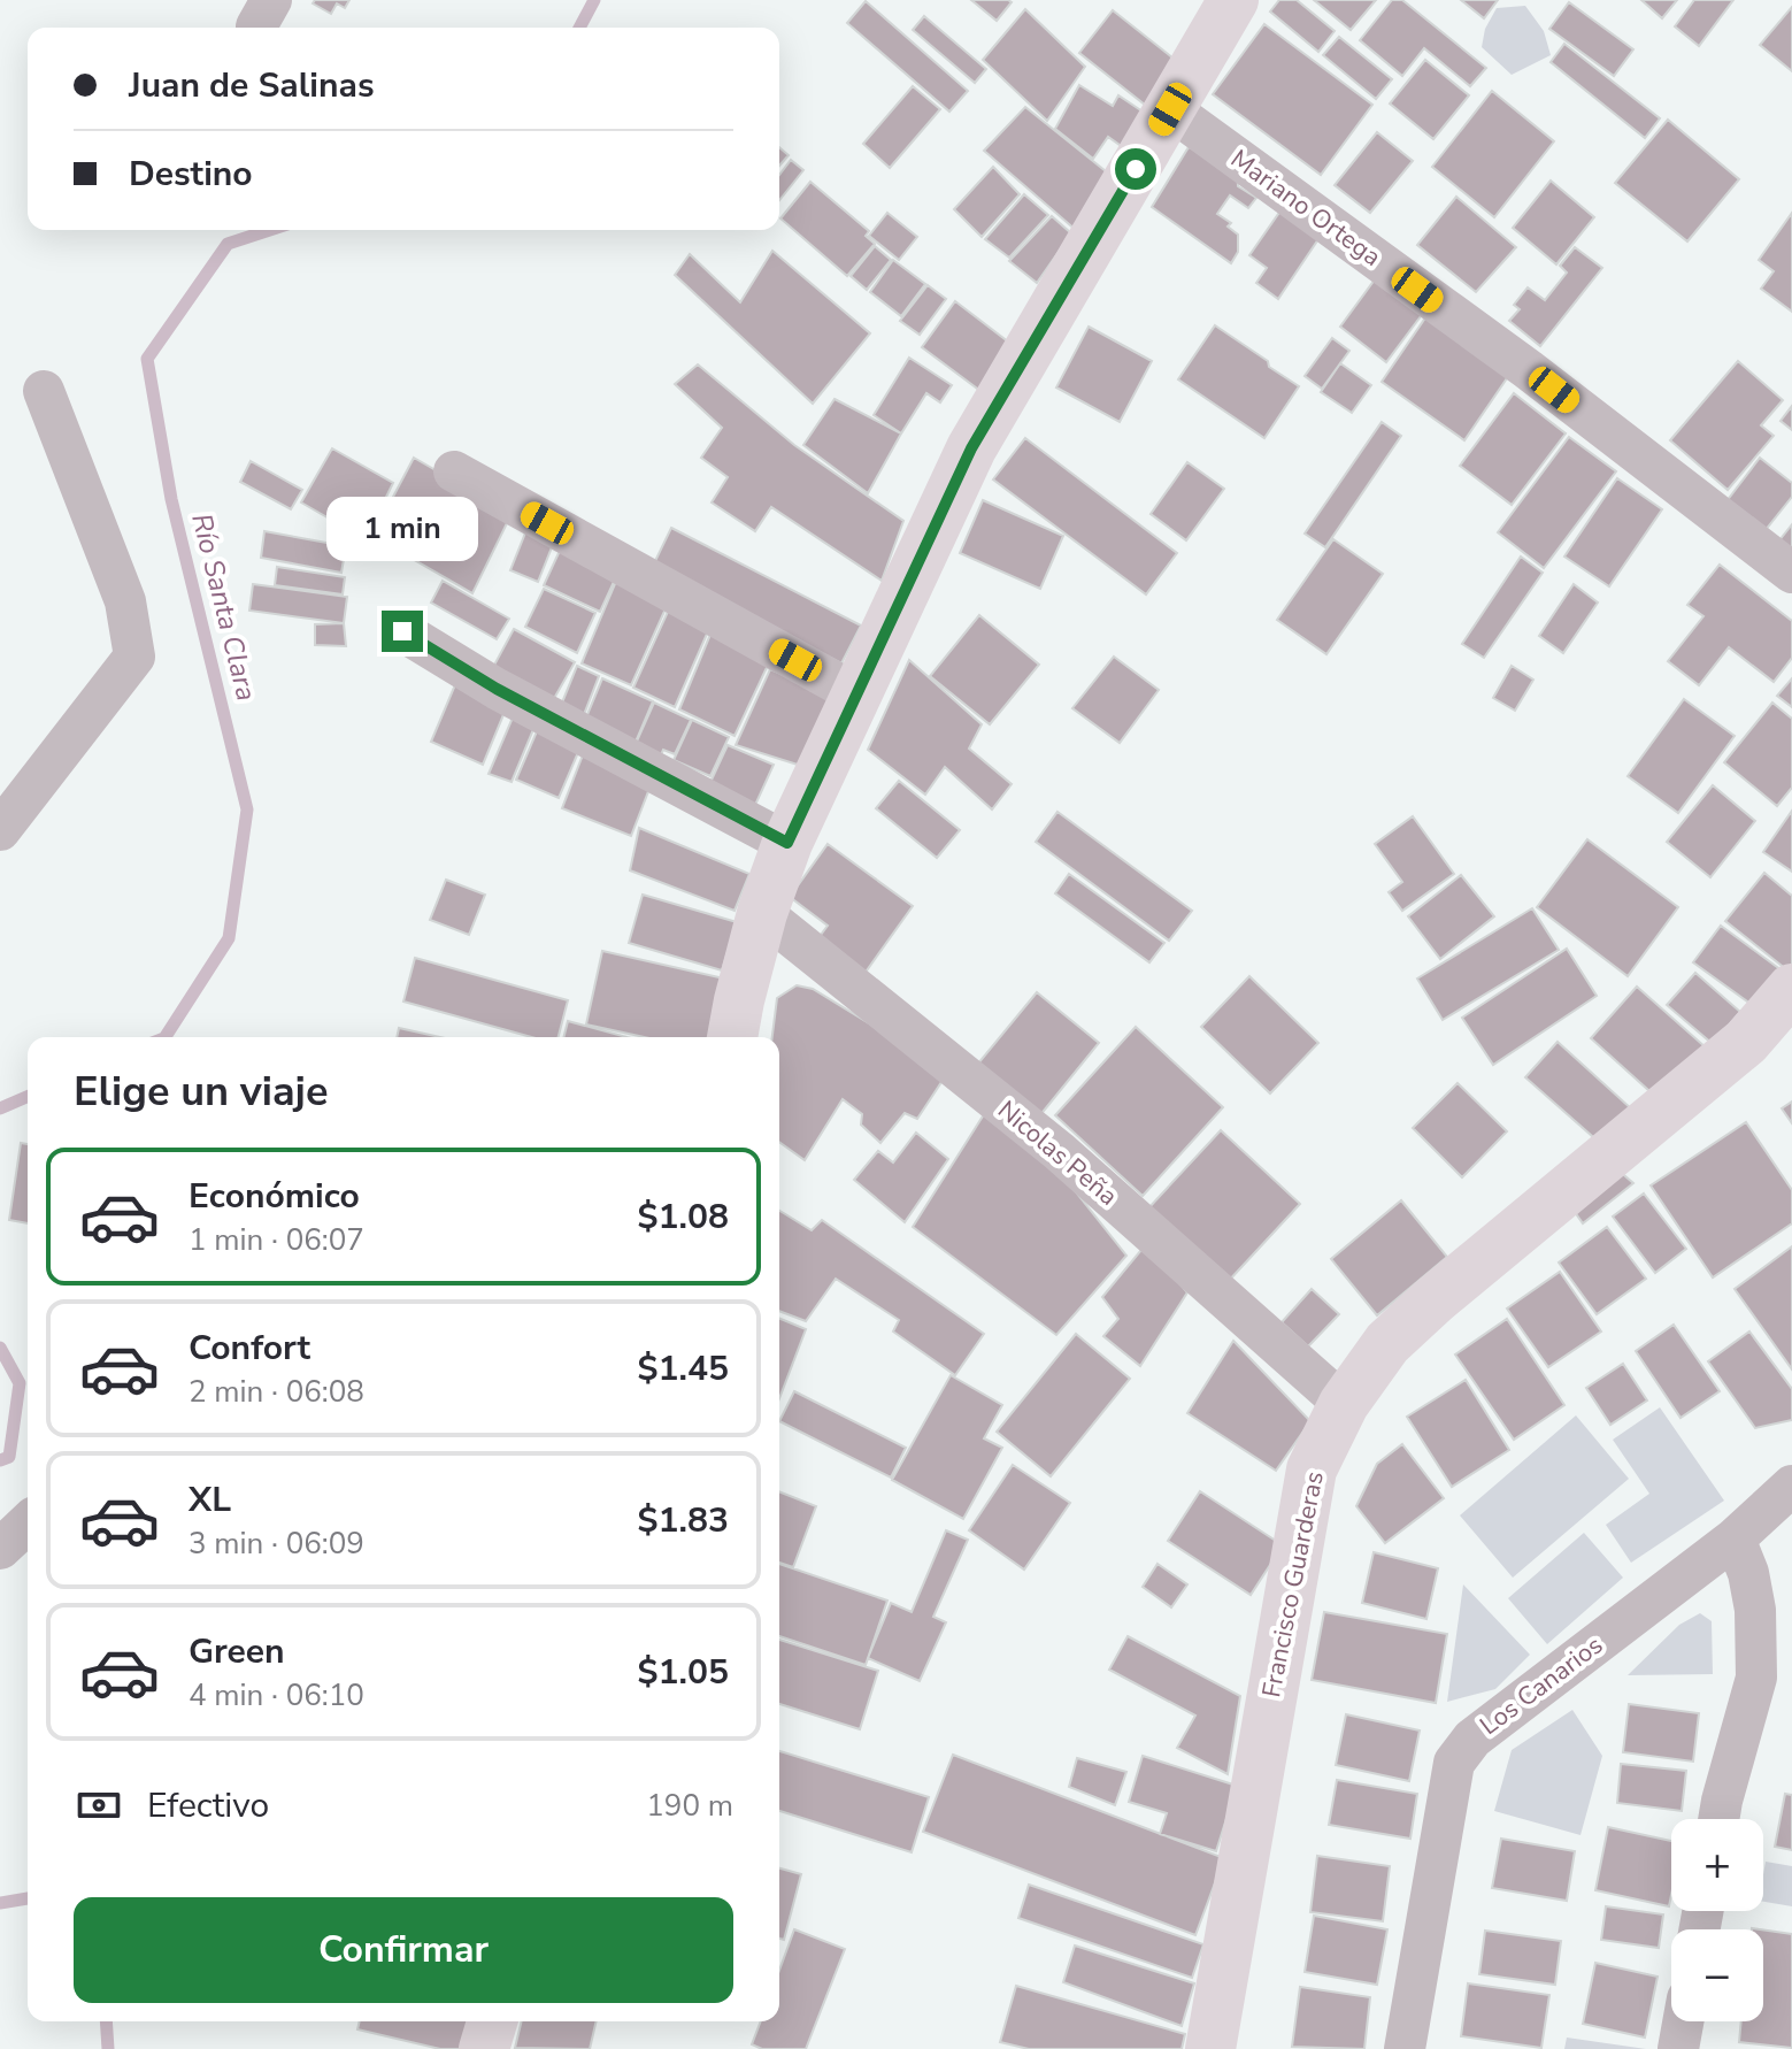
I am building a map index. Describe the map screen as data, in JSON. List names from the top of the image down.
{
  "streets": {
    "street": [
      "Mariano Ortega",
      "Nicolas Peña",
      "Francisco Guarderas",
      "Los Canarios"
    ]
  },
  "crossings": [
    ["Nicolas Peña", "Francisco Guarderas"]
  ],
  "water": ["Río Santa Clara"],
  "page": {
    "banner": ["Juan de Salinas", "Destino"],
    "bubble": "1 min",
    "heading": "Elige un viaje",
    "list": [
      {
        "name": "Económico",
        "note": "1 min · 06:07",
        "value": "$1.08"
      },
      {
        "name": "Confort",
        "note": "2 min · 06:08",
        "value": "$1.45"
      },
      {
        "name": "XL",
        "note": "3 min · 06:09",
        "value": "$1.83"
      },
      {
        "name": "Green",
        "note": "4 min · 06:10",
        "value": "$1.05"
      }
    ],
    "pay": ["Efectivo", "190 m"],
    "map_buttons": ["+", "−"],
    "buttons": "Confirmar"
  }
}
